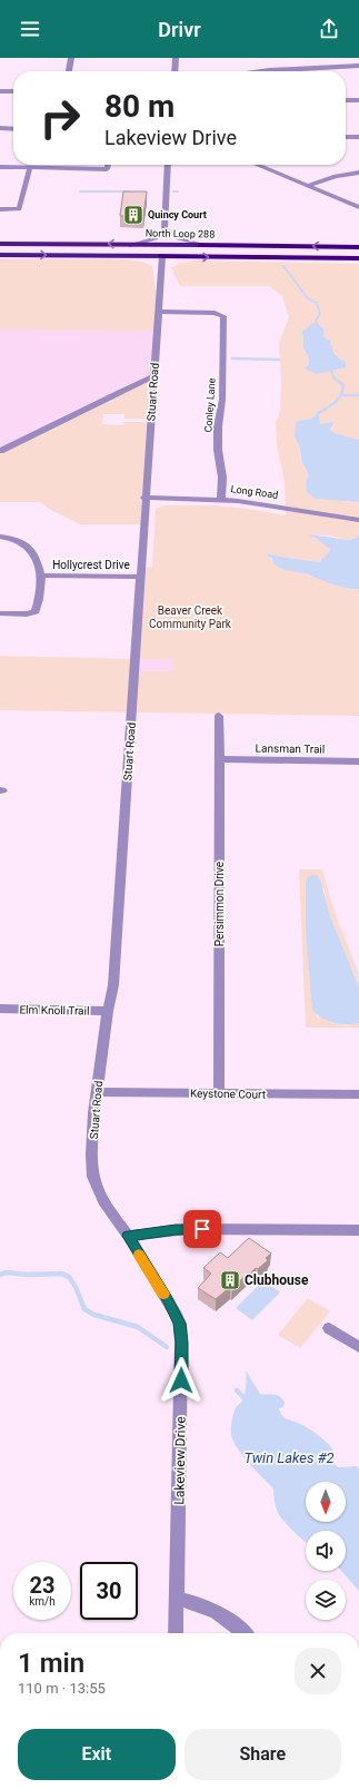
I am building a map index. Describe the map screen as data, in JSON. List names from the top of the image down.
{
  "streets": {
    "highway": ["North Loop 288"],
    "street": [
      "Stuart Road",
      "Conley Lane",
      "Long Road",
      "Hollycrest Drive",
      "Lansman Trail",
      "Persimmon Drive",
      "Elm Knoll Trail",
      "Keystone Court",
      "Lakeview Drive"
    ]
  },
  "crossings": [
    ["North Loop 288", "Stuart Road"],
    ["Stuart Road", "Conley Lane"],
    ["Stuart Road", "Long Road"],
    ["Stuart Road", "Hollycrest Drive"],
    ["Stuart Road", "Elm Knoll Trail"],
    ["Stuart Road", "Keystone Court"],
    ["Stuart Road", "Lakeview Drive"],
    ["Conley Lane", "Long Road"],
    ["Lansman Trail", "Persimmon Drive"],
    ["Persimmon Drive", "Keystone Court"]
  ],
  "water": ["Twin Lakes #2"],
  "parks": ["Beaver Creek Community Park"],
  "places": {
    "building": ["Quincy Court", "Clubhouse"]
  },
  "north": "bottom",
  "page": {
    "header": "Drivr",
    "turn": ["80 m", "Lakeview Drive"],
    "speed": "23 km/h",
    "limit": "30",
    "heading": ["1 min", "110 m · 13:55"],
    "buttons": ["Exit", "Share"]
  }
}
